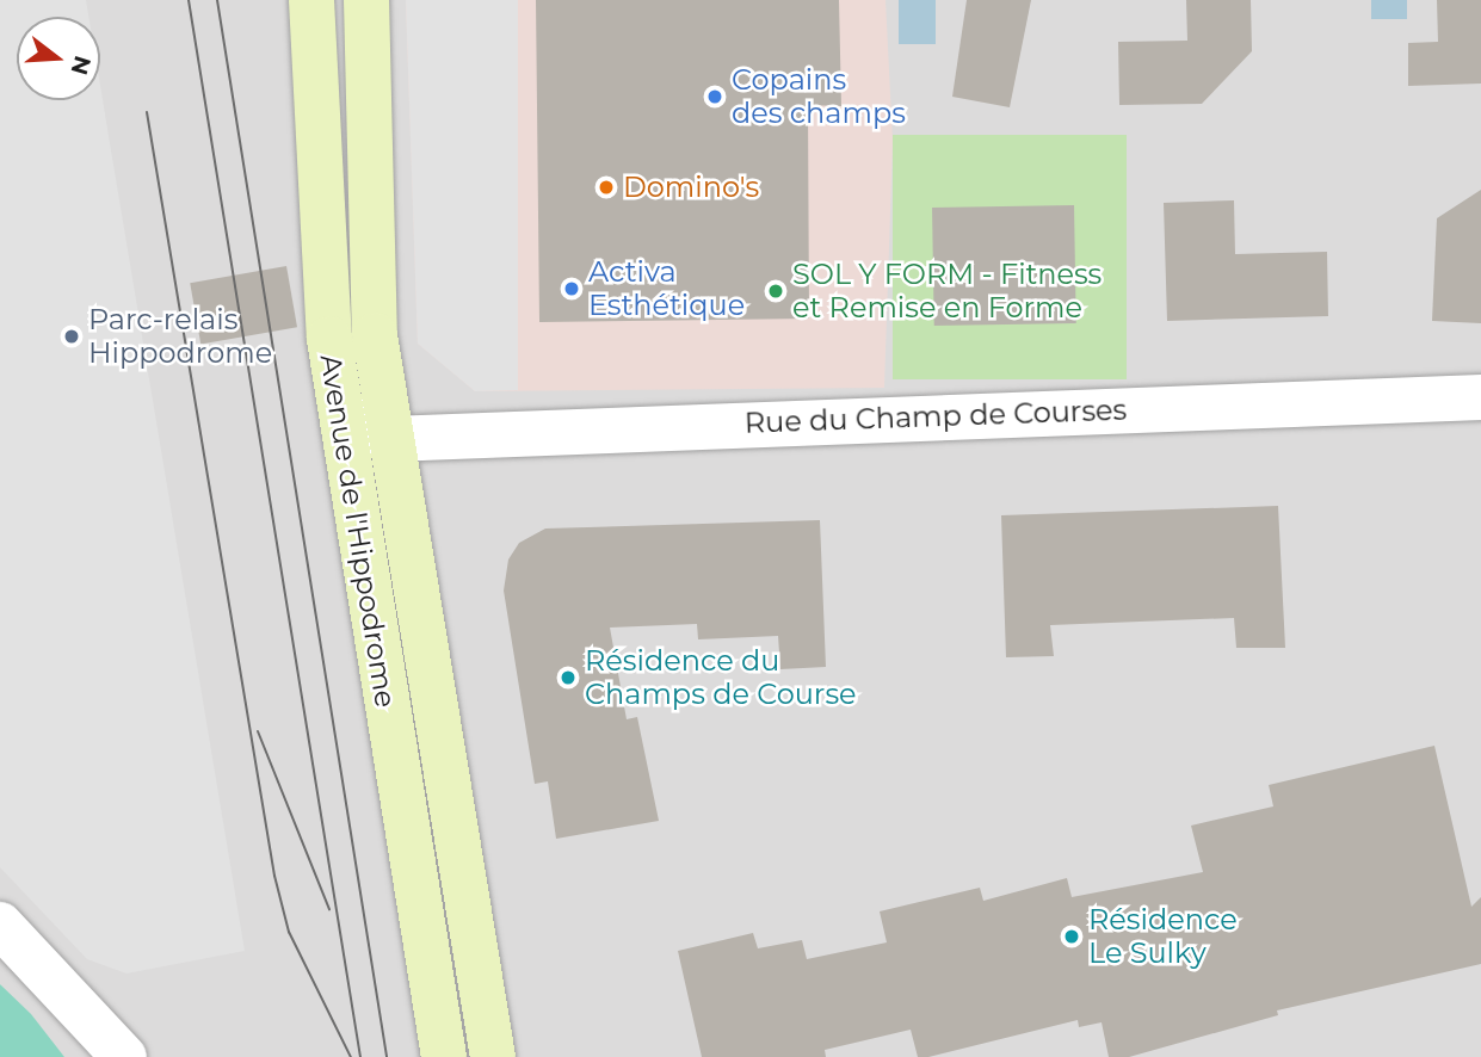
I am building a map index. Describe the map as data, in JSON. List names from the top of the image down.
{
  "streets": {
    "street": ["Rue du Champ de Courses", "Avenue de l'Hippodrome"]
  },
  "crossings": [
    ["Rue du Champ de Courses", "Avenue de l'Hippodrome"]
  ],
  "places": [
    "Copains des champs",
    "Domino's",
    "Activa Esthétique",
    "SOL Y FORM - Fitness et Remise en Forme",
    "Parc-relais Hippodrome",
    "Résidence du Champs de Course",
    "Résidence Le Sulky"
  ],
  "north": "right"
}
